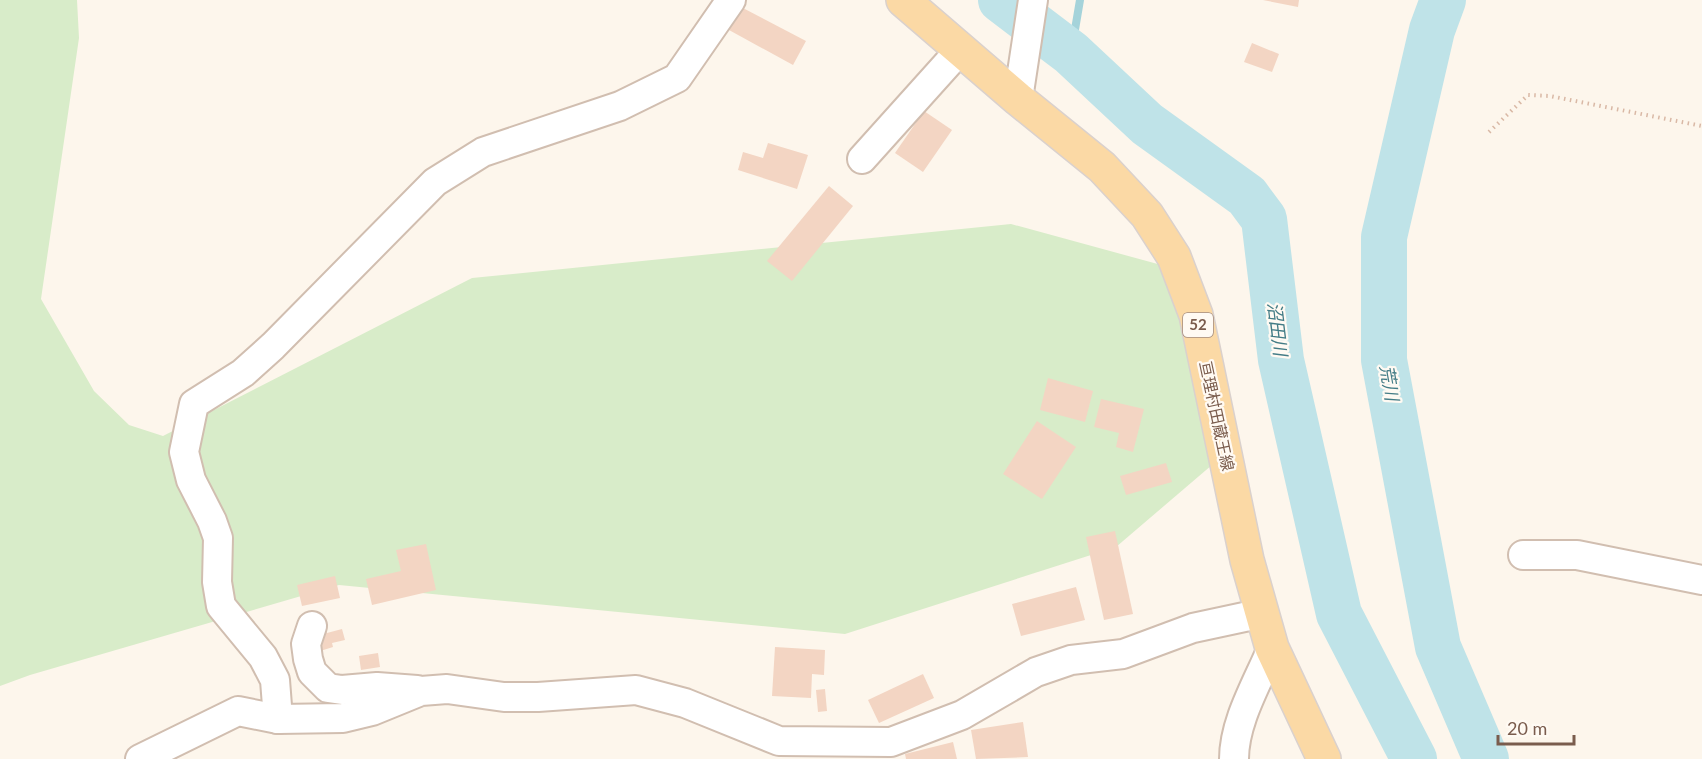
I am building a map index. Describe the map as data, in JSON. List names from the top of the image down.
{
  "streets": {
    "main road": ["52", "亘理村田蔵王線"]
  },
  "water": ["沼田川", "荒川"],
  "scale_bar": "20 m"
}
